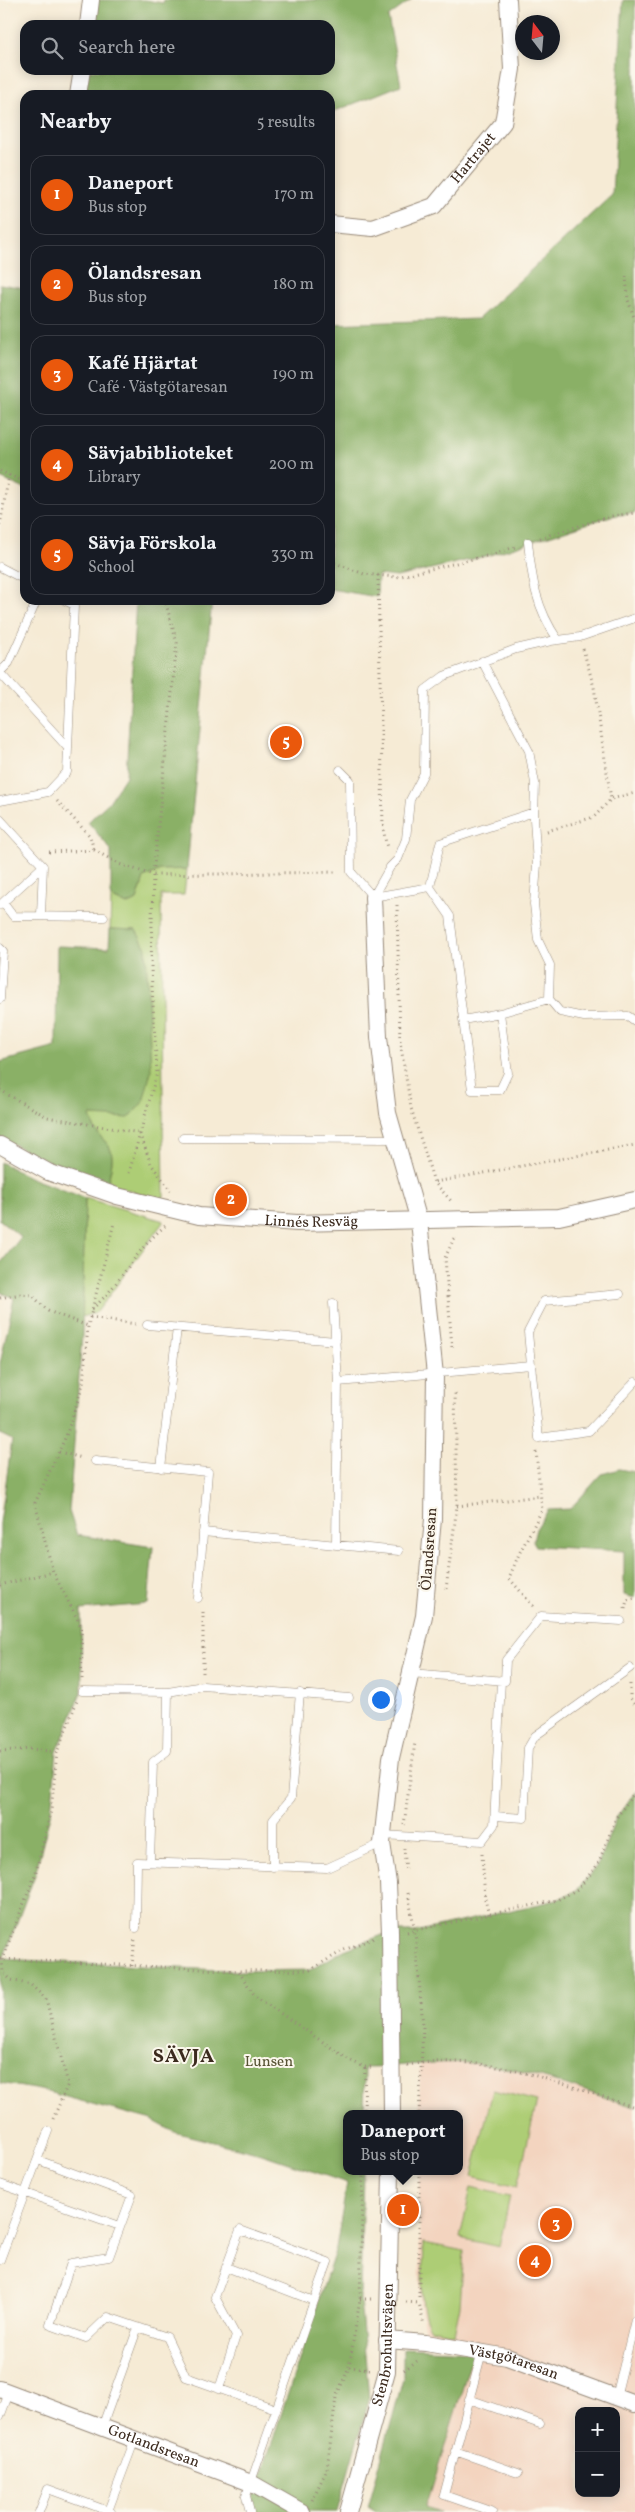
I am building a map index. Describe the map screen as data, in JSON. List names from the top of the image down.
{
  "streets": {
    "street": [
      "Hartrajet",
      "Linnés Resväg",
      "Ölandsresan",
      "Stenbrohultsvägen",
      "Västgötaresan",
      "Gotlandsresan"
    ]
  },
  "crossings": [
    ["Linnés Resväg", "Ölandsresan"],
    ["Stenbrohultsvägen", "Västgötaresan"]
  ],
  "districts": ["SÄVJA"],
  "parks": ["Lunsen"],
  "north": "top",
  "page": {
    "search": "Search here",
    "heading": ["Nearby", "5 results"],
    "list": [
      {
        "mark": "1",
        "name": "Daneport",
        "note": "Bus stop",
        "value": "170 m"
      },
      {
        "mark": "2",
        "name": "Ölandsresan",
        "note": "Bus stop",
        "value": "180 m"
      },
      {
        "mark": "3",
        "name": "Kafé Hjärtat",
        "note": "Café · Västgötaresan",
        "value": "190 m"
      },
      {
        "mark": "4",
        "name": "Sävjabiblioteket",
        "note": "Library",
        "value": "200 m"
      },
      {
        "mark": "5",
        "name": "Sävja Förskola",
        "note": "School",
        "value": "330 m"
      }
    ],
    "pins": [
      "5",
      "2",
      "1",
      "3",
      "4"
    ],
    "popup": ["Daneport", "Bus stop"],
    "map_buttons": ["+", "−"]
  }
}
